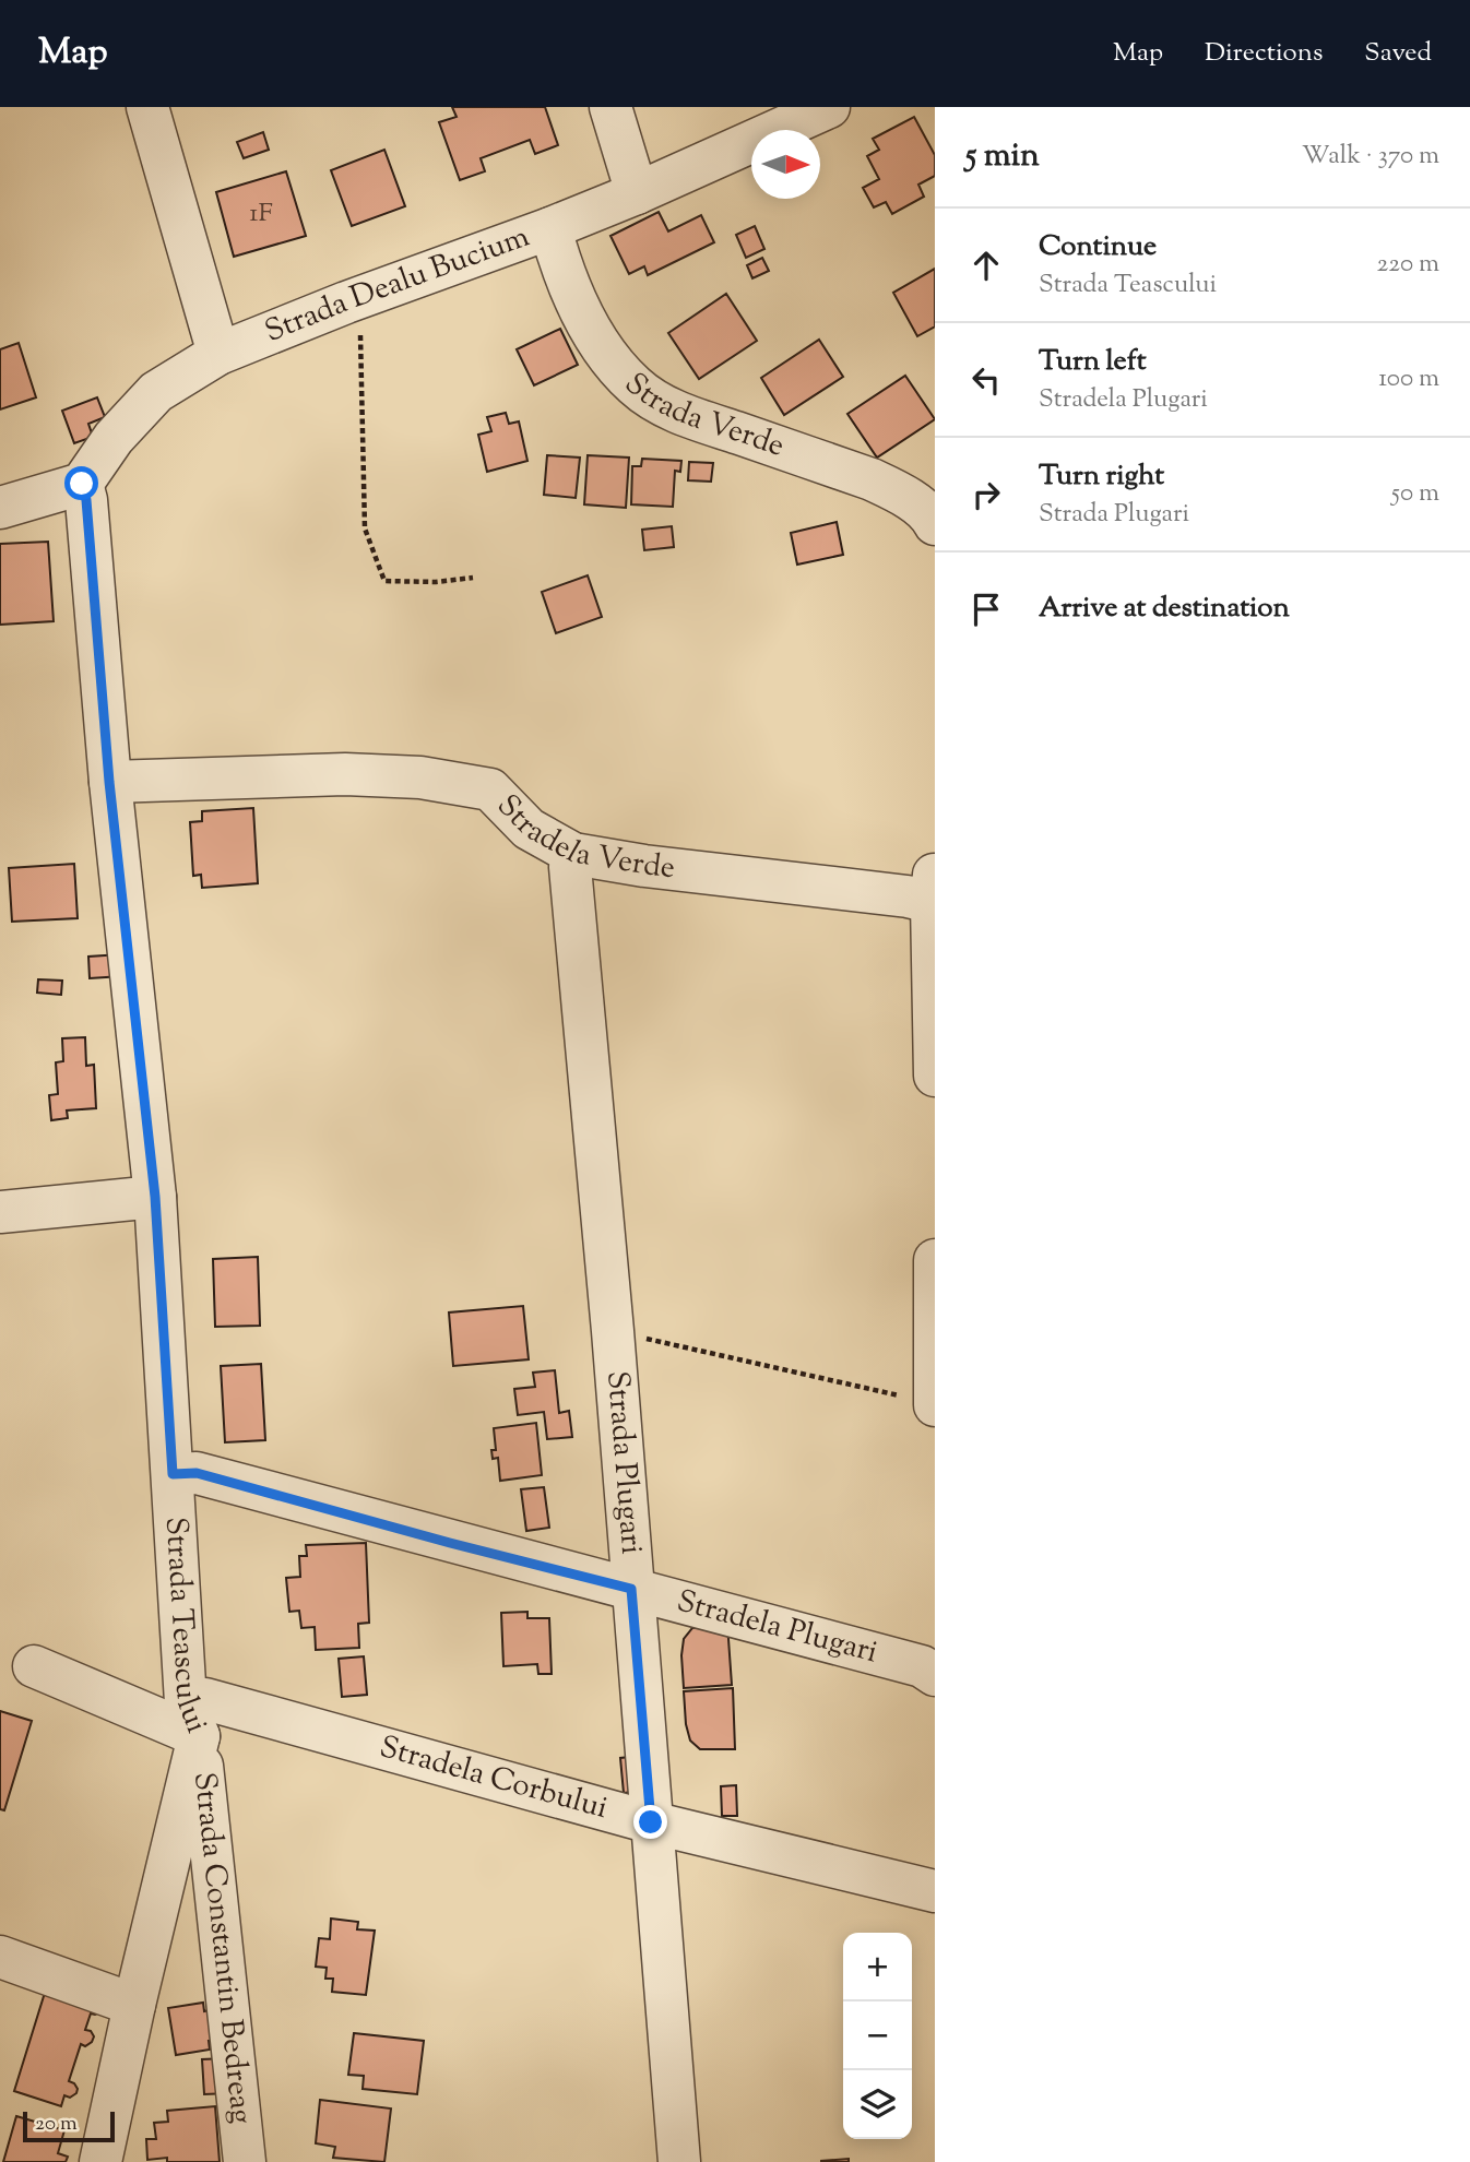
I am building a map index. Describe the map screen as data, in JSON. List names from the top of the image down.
{
  "streets": {
    "street": [
      "Strada Dealu Bucium",
      "Strada Verde",
      "Stradela Verde",
      "Strada Plugari",
      "Strada Teascului",
      "Stradela Plugari",
      "Stradela Corbului",
      "Strada Constantin Bedreag"
    ]
  },
  "crossings": [
    ["Strada Dealu Bucium", "Strada Verde"],
    ["Strada Dealu Bucium", "Strada Teascului"],
    ["Stradela Verde", "Strada Plugari"],
    ["Stradela Verde", "Strada Teascului"],
    ["Strada Plugari", "Stradela Plugari"],
    ["Strada Plugari", "Stradela Corbului"],
    ["Strada Teascului", "Stradela Plugari"],
    ["Strada Teascului", "Stradela Corbului"],
    ["Strada Teascului", "Strada Constantin Bedreag"],
    ["Stradela Corbului", "Strada Constantin Bedreag"]
  ],
  "house_numbers": ["1F"],
  "scale_bar": "20 m",
  "north": "right",
  "page": {
    "header": "Map",
    "nav": ["Map", "Directions", "Saved"],
    "heading": ["5 min", "Walk · 370 m"],
    "list": [
      ["Continue", "Strada Teascului", "220 m"],
      ["Turn left", "Stradela Plugari", "100 m"],
      ["Turn right", "Strada Plugari", "50 m"],
      "Arrive at destination"
    ],
    "map_buttons": ["+", "−"],
    "scale": "20 m"
  }
}
